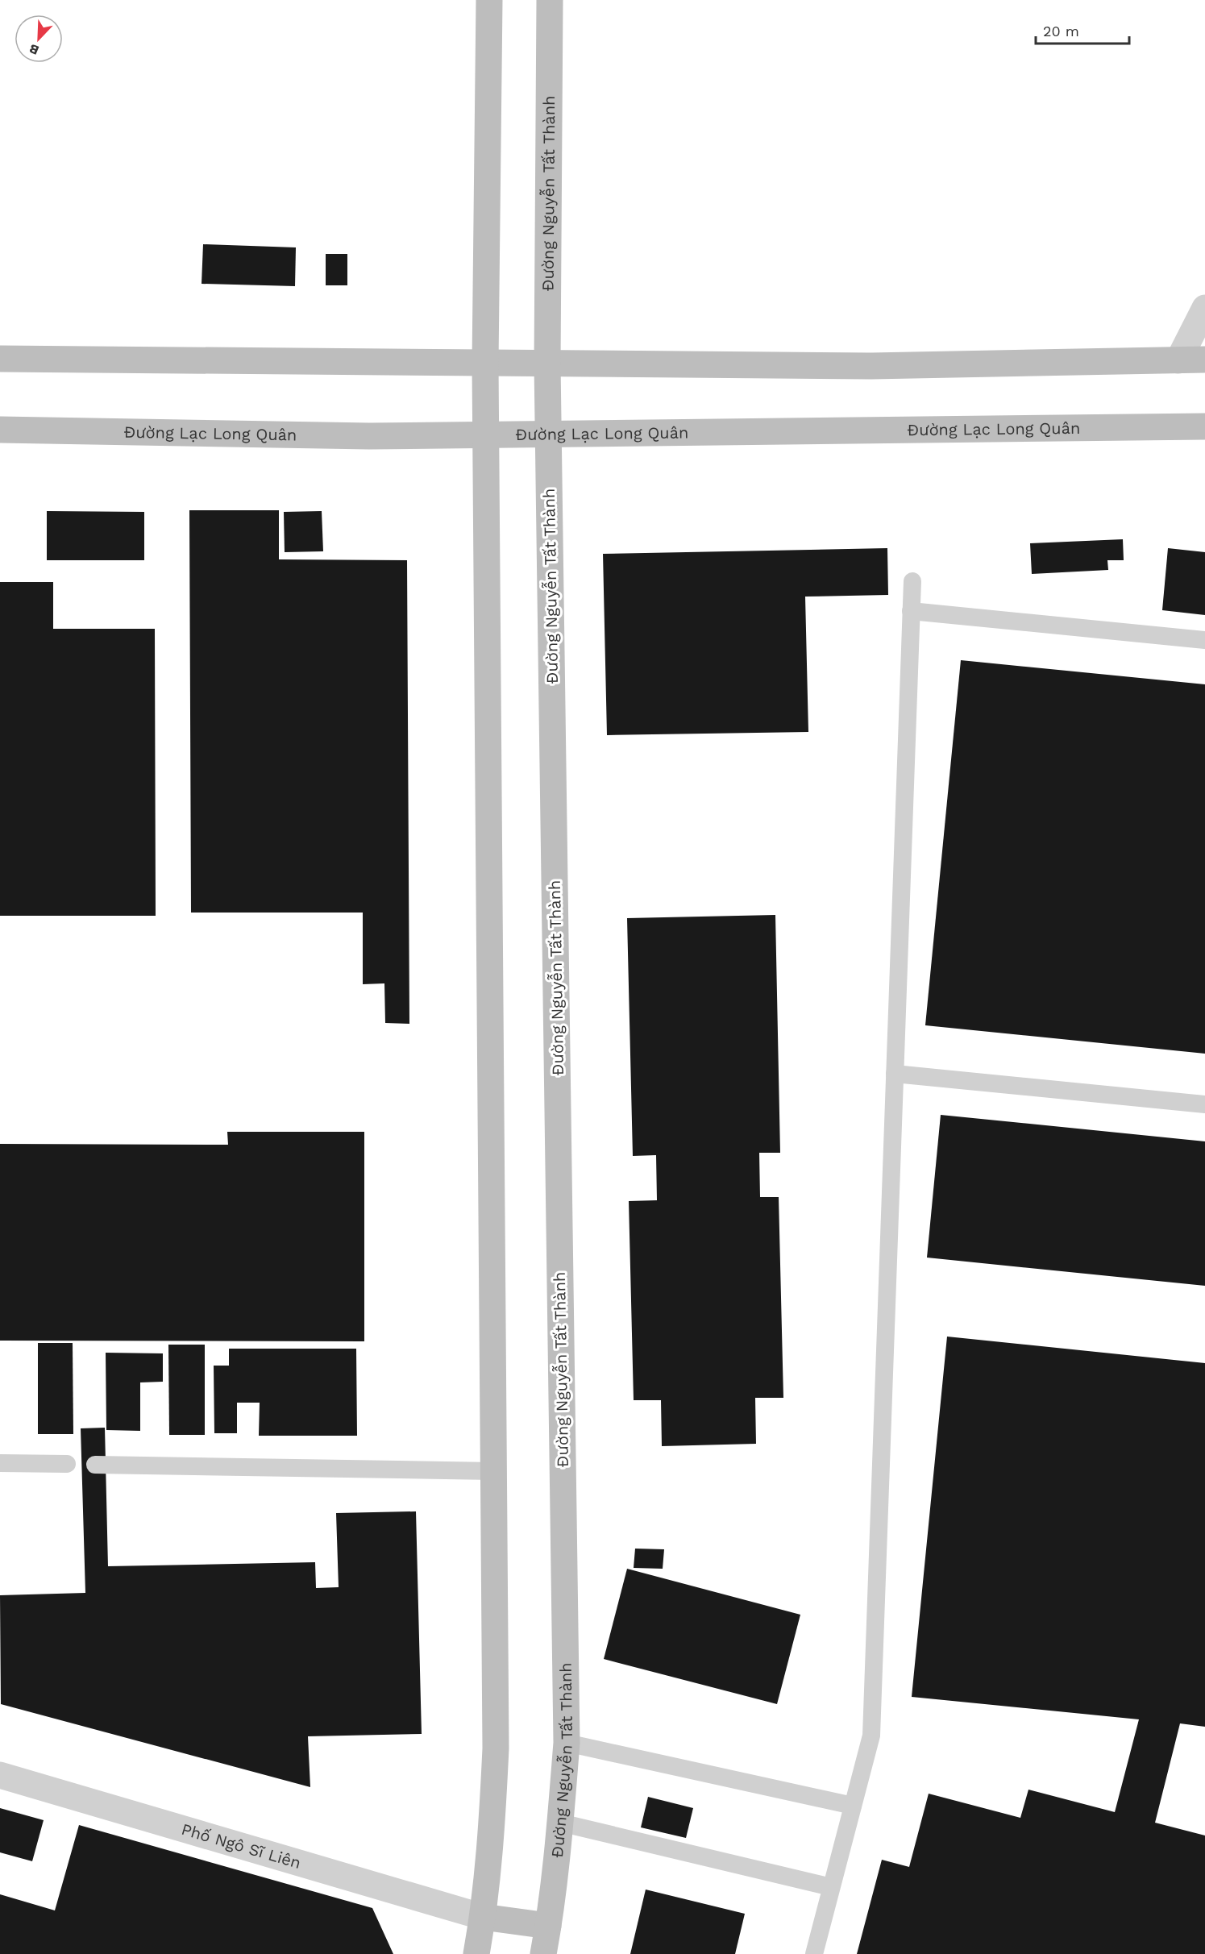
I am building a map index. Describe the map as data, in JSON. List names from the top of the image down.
{
  "streets": {
    "main road": ["Đường Nguyễn Tất Thành", "Đường Lạc Long Quân"],
    "street": ["Phố Ngô Sĩ Liên"]
  },
  "crossings": [
    ["Đường Nguyễn Tất Thành", "Đường Lạc Long Quân"]
  ],
  "scale_bar": "20 m",
  "north": "bottom left"
}
